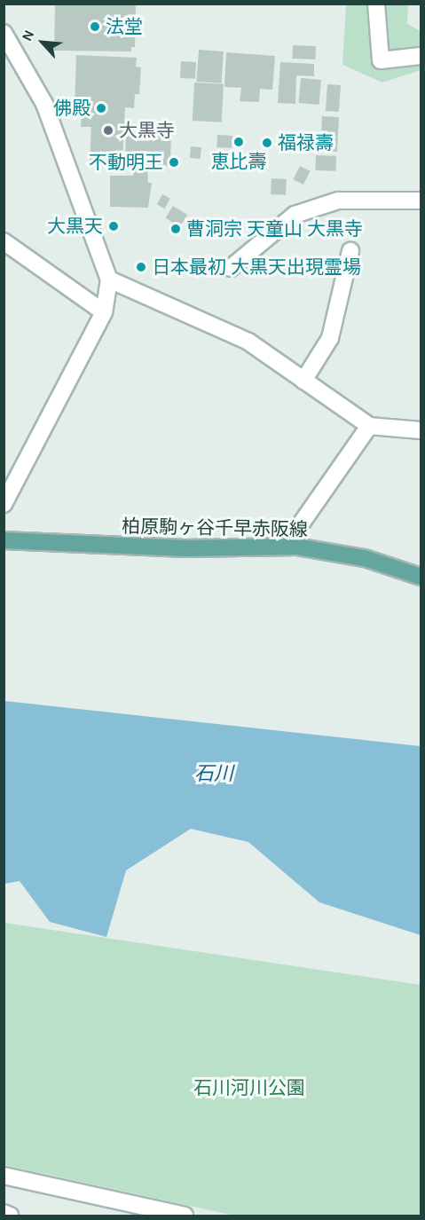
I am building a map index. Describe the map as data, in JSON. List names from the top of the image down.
{
  "streets": {
    "main road": ["柏原駒ヶ谷千早赤阪線"]
  },
  "water": ["石川"],
  "parks": ["石川河川公園"],
  "places": [
    "法堂",
    "佛殿",
    "大黒寺",
    "恵比壽",
    "福禄壽",
    "不動明王",
    "大黒天",
    "曹洞宗 天童山 大黒寺",
    "日本最初 大黒天出現霊場"
  ],
  "north": "top left"
}
